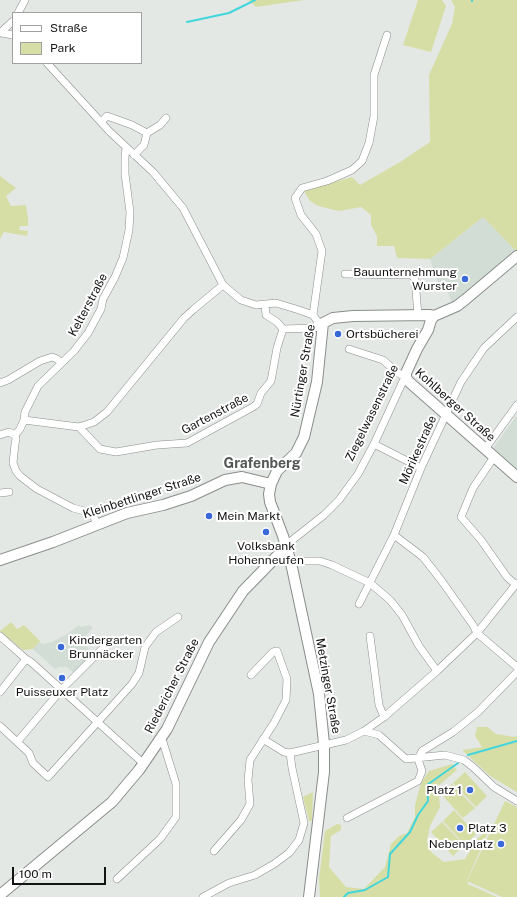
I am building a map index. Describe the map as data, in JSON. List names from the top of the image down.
{
  "streets": {
    "street": [
      "Kelterstraße",
      "Nürtinger Straße",
      "Kohlberger Straße",
      "Ziegelwasenstraße",
      "Gartenstraße",
      "Mörikestraße",
      "Kleinbettlinger Straße",
      "Riedericher Straße",
      "Metzinger Straße"
    ]
  },
  "crossings": [
    ["Kelterstraße", "Kleinbettlinger Straße"],
    ["Nürtinger Straße", "Ziegelwasenstraße"],
    ["Nürtinger Straße", "Kleinbettlinger Straße"],
    ["Nürtinger Straße", "Metzinger Straße"],
    ["Kohlberger Straße", "Ziegelwasenstraße"],
    ["Kohlberger Straße", "Mörikestraße"],
    ["Ziegelwasenstraße", "Riedericher Straße"],
    ["Ziegelwasenstraße", "Metzinger Straße"],
    ["Kleinbettlinger Straße", "Metzinger Straße"],
    ["Riedericher Straße", "Metzinger Straße"]
  ],
  "districts": ["Grafenberg"],
  "places": [
    "Bauunternehmung Wurster",
    "Ortsbücherei",
    "Mein Markt",
    "Volksbank Hohenneufen",
    "Kindergarten Brunnäcker",
    "Puisseuxer Platz",
    "Platz 1",
    "Platz 3",
    "Nebenplatz"
  ],
  "legend": ["Straße", "Park"],
  "scale_bar": "100 m"
}
